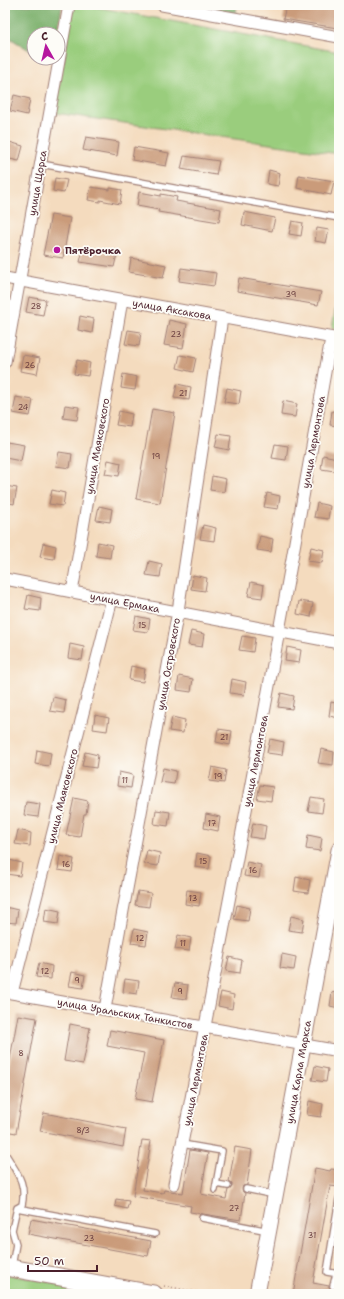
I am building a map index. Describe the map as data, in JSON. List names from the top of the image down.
{
  "streets": {
    "main road": ["улица Карла Маркса"],
    "street": [
      "улица Щорса",
      "улица Аксакова",
      "улица Лермонтова",
      "улица Маяковского",
      "улица Ермака",
      "улица Островского",
      "улица Уральских Танкистов"
    ]
  },
  "crossings": [
    ["улица Щорса", "улица Аксакова"],
    ["улица Аксакова", "улица Лермонтова"],
    ["улица Аксакова", "улица Маяковского"],
    ["улица Аксакова", "улица Островского"],
    ["улица Лермонтова", "улица Ермака"],
    ["улица Лермонтова", "улица Уральских Танкистов"],
    ["улица Маяковского", "улица Ермака"],
    ["улица Маяковского", "улица Уральских Танкистов"],
    ["улица Ермака", "улица Островского"],
    ["улица Островского", "улица Уральских Танкистов"],
    ["улица Уральских Танкистов", "улица Карла Маркса"]
  ],
  "places": ["Пятёрочка"],
  "house_numbers": [
    "39",
    "28",
    "23",
    "26",
    "21",
    "24",
    "19",
    "15",
    "21",
    "19",
    "11",
    "17",
    "15",
    "16",
    "16",
    "13",
    "12",
    "11",
    "12",
    "9",
    "9",
    "8",
    "8/3",
    "27",
    "31",
    "23"
  ],
  "scale_bar": "50 m",
  "north": "top"
}
